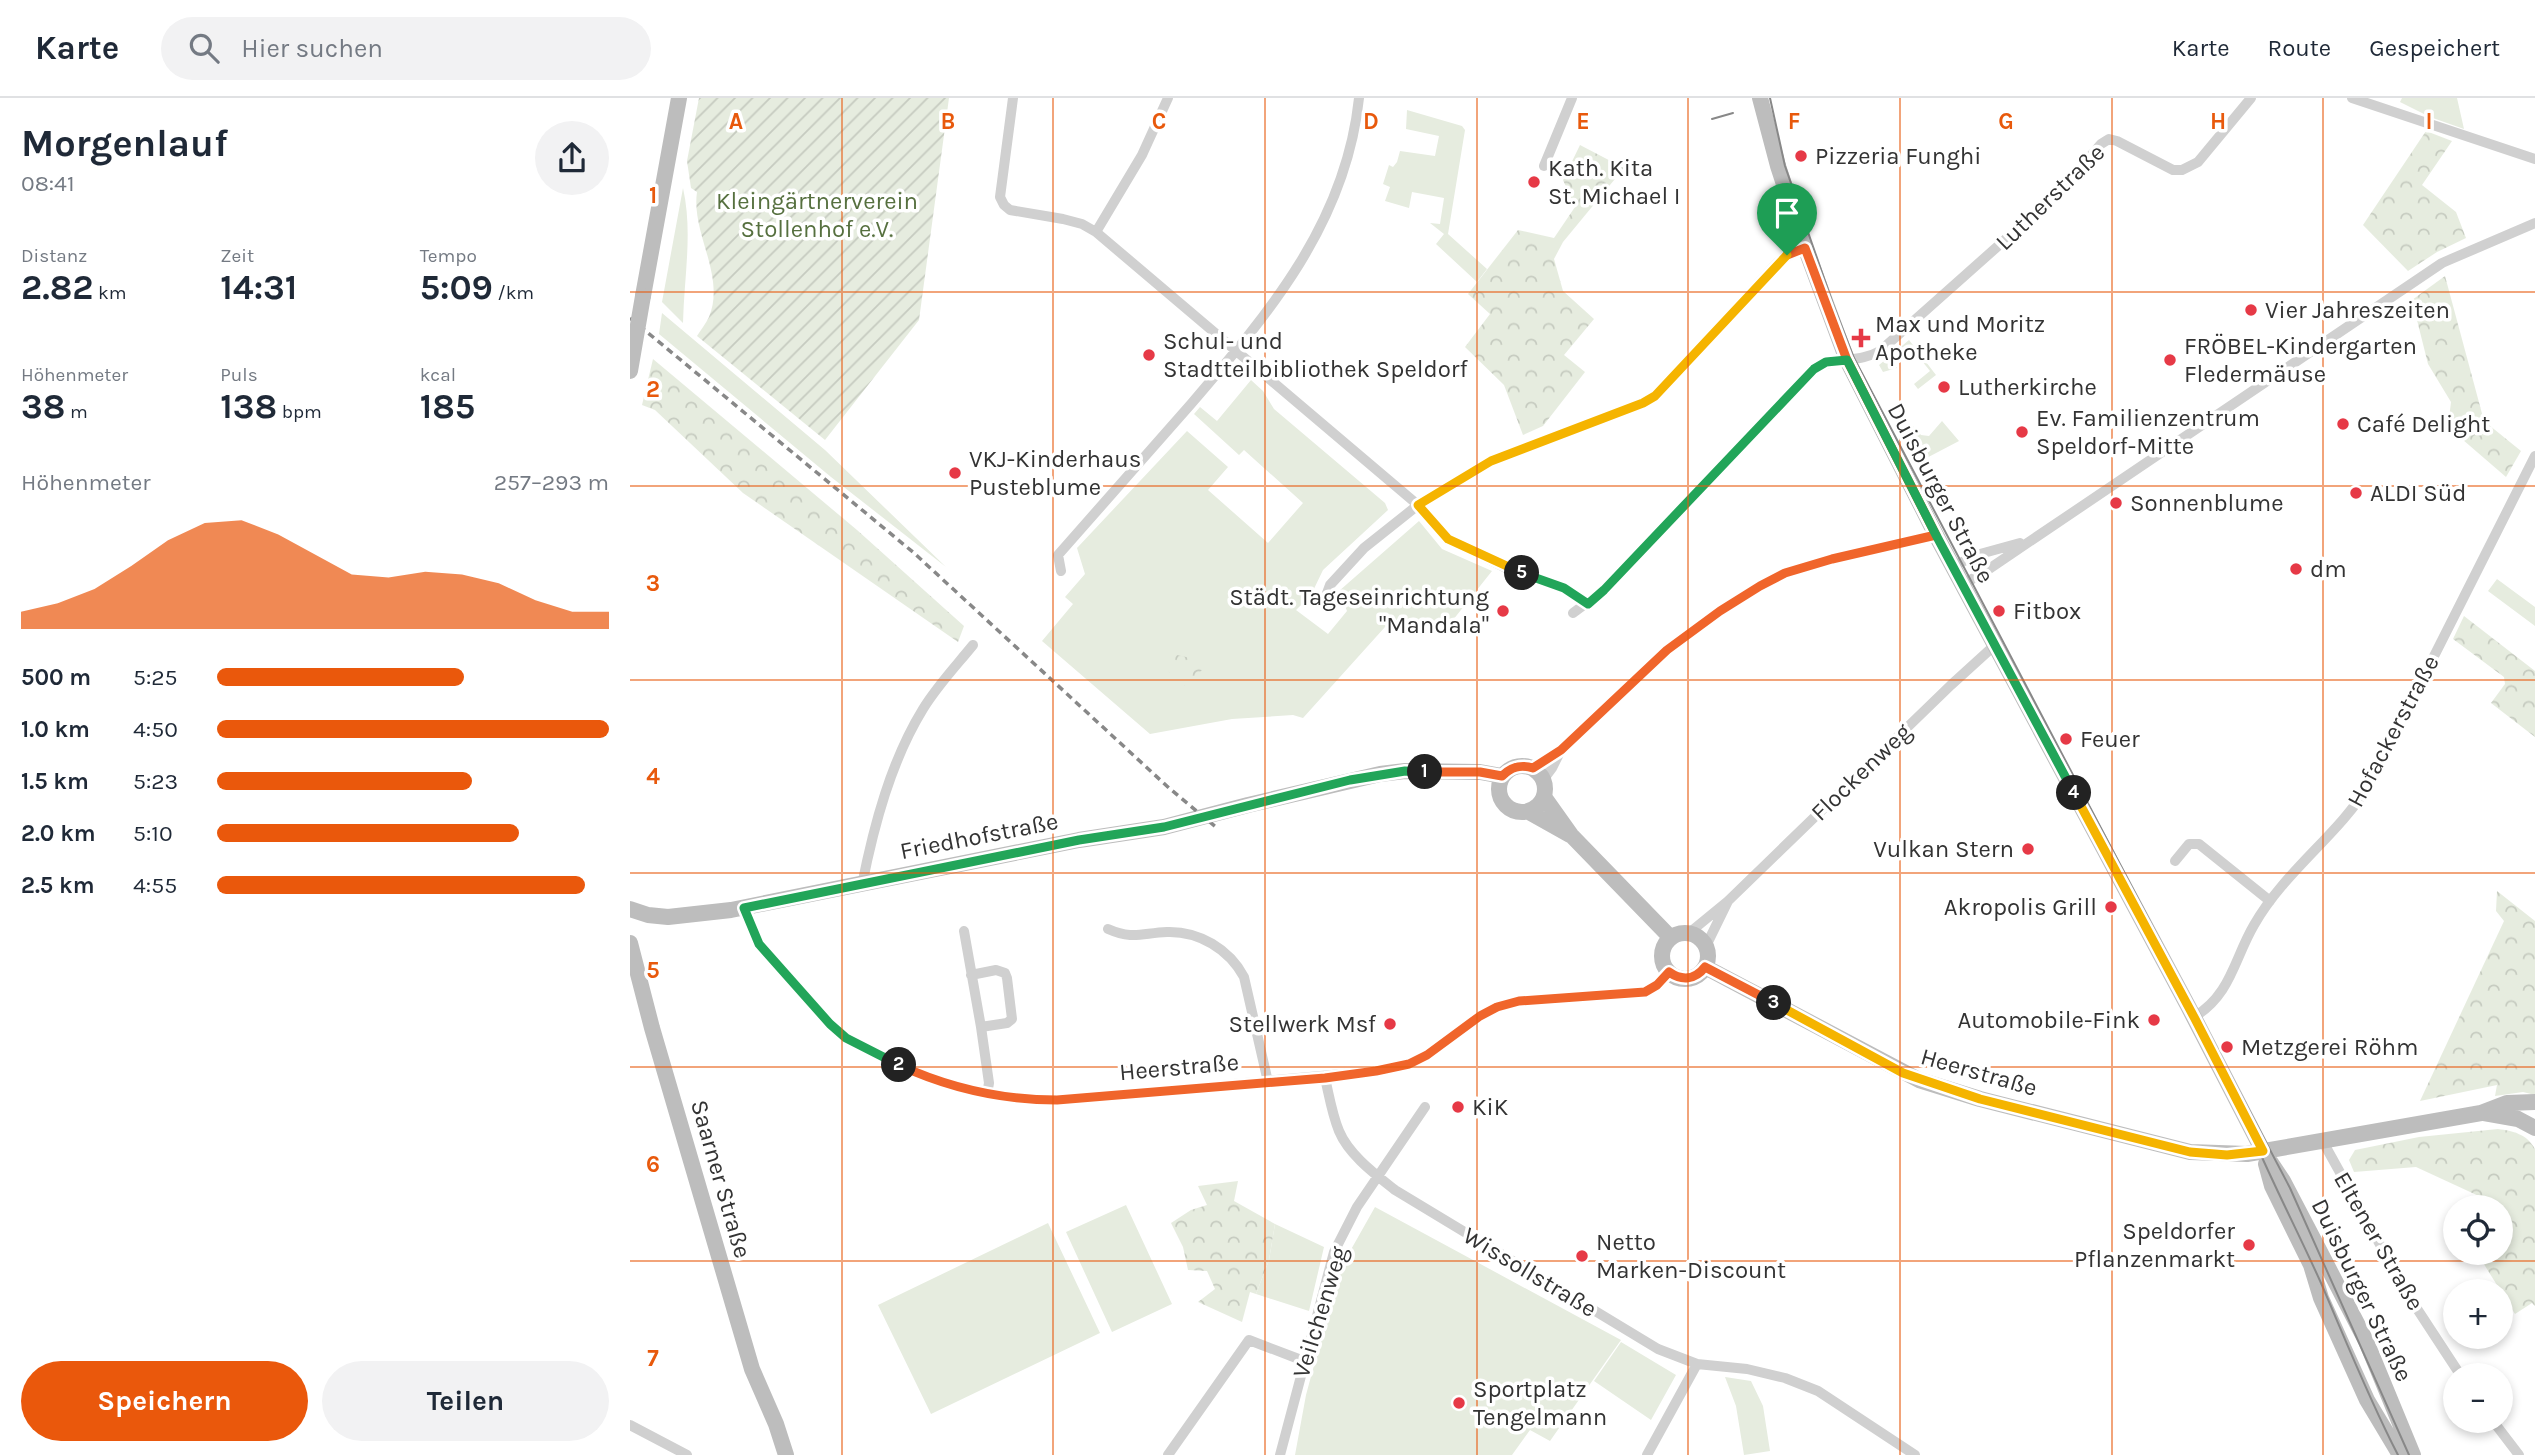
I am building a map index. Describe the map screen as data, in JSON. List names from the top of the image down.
{
  "streets": {
    "main road": [
      "Duisburger Straße",
      "Friedhofstraße",
      "Heerstraße",
      "Saarner Straße"
    ],
    "street": [
      "Lutherstraße",
      "Hofackerstraße",
      "Flockenweg",
      "Eltener Straße",
      "Wissollstraße",
      "Veilchenweg"
    ]
  },
  "crossings": [
    ["Lutherstraße", "Duisburger Straße"],
    ["Duisburger Straße", "Hofackerstraße"],
    ["Duisburger Straße", "Flockenweg"],
    ["Duisburger Straße", "Friedhofstraße"],
    ["Duisburger Straße", "Heerstraße"],
    ["Flockenweg", "Heerstraße"],
    ["Friedhofstraße", "Heerstraße"],
    ["Heerstraße", "Eltener Straße"],
    ["Heerstraße", "Wissollstraße"],
    ["Wissollstraße", "Veilchenweg"]
  ],
  "parks": ["Kleingärtnerverein Stollenhof e.V."],
  "places": {
    "other": [
      "Pizzeria Funghi",
      "Kath. Kita St. Michael I",
      "Vier Jahreszeiten",
      "Schul- und Stadtteilbibliothek Speldorf",
      "FRÖBEL-Kindergarten Fledermäuse",
      "Lutherkirche",
      "Café Delight",
      "Ev. Familienzentrum Speldorf-Mitte",
      "VKJ-Kinderhaus Pusteblume",
      "ALDI Süd",
      "Sonnenblume",
      "dm",
      "Städt. Tageseinrichtung \"Mandala\"",
      "Fitbox",
      "Feuer",
      "Vulkan Stern",
      "Akropolis Grill",
      "Automobile-Fink",
      "Stellwerk Msf",
      "Metzgerei Röhm",
      "KiK",
      "Speldorfer Pflanzenmarkt",
      "Netto Marken-Discount",
      "Sportplatz Tengelmann"
    ],
    "health": ["Max und Moritz Apotheke"]
  },
  "page": {
    "header": "Karte",
    "search": "Hier suchen",
    "nav": ["Karte", "Route", "Gespeichert"],
    "heading": ["Morgenlauf", "08:41"],
    "stats": [
      ["Distanz", "2.82 km"],
      ["Zeit", "14:31"],
      ["Tempo", "5:09 /km"],
      ["Höhenmeter", "38 m"],
      ["Puls", "138 bpm"],
      ["kcal", "185"]
    ],
    "chart": ["Höhenmeter", "257–293 m"],
    "pins": [
      "5",
      "1",
      "4",
      "3",
      "2"
    ],
    "list": [
      {
        "name": "500 m",
        "note": "5:25"
      },
      {
        "name": "1.0 km",
        "note": "4:50"
      },
      {
        "name": "1.5 km",
        "note": "5:23"
      },
      {
        "name": "2.0 km",
        "note": "5:10"
      },
      {
        "name": "2.5 km",
        "note": "4:55"
      }
    ],
    "map_buttons": ["+", "−"],
    "buttons": ["Speichern", "Teilen"]
  },
  "grid": {
    "columns": [
      "A",
      "B",
      "C",
      "D",
      "E",
      "F",
      "G",
      "H",
      "I"
    ],
    "rows": [
      "1",
      "2",
      "3",
      "4",
      "5",
      "6",
      "7"
    ]
  }
}
